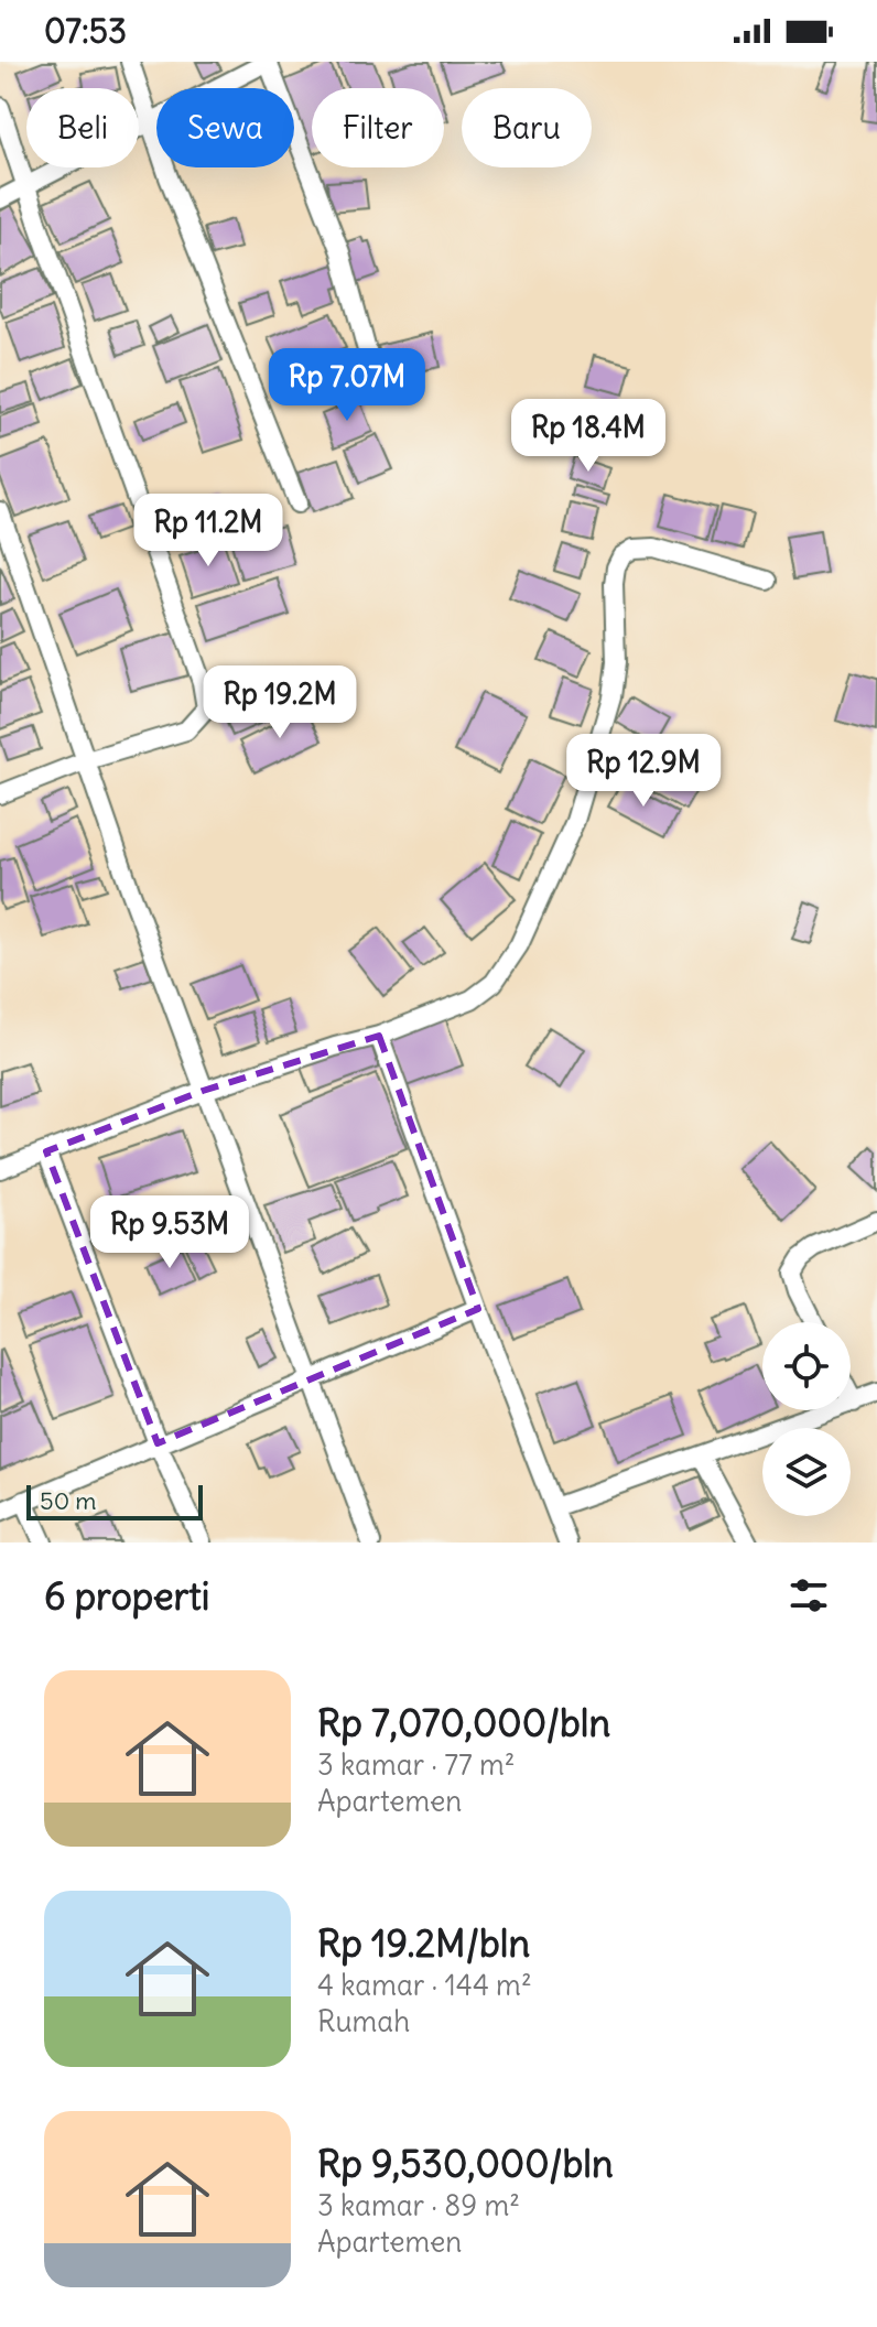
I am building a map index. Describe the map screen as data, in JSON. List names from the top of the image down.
{
  "scale_bar": "50 m",
  "page": {
    "status": "07:53",
    "chip": [
      "Beli",
      "Sewa",
      "Filter",
      "Baru"
    ],
    "price": [
      "Rp 7.07M",
      "Rp 18.4M",
      "Rp 11.2M",
      "Rp 19.2M",
      "Rp 12.9M",
      "Rp 9.53M"
    ],
    "scale": "50 m",
    "heading": "6 properti",
    "list": [
      {
        "name": "Rp 7,070,000/bln",
        "note": "3 kamar · 77 m² · Apartemen"
      },
      {
        "name": "Rp 19.2M/bln",
        "note": "4 kamar · 144 m² · Rumah"
      },
      {
        "name": "Rp 9,530,000/bln",
        "note": "3 kamar · 89 m² · Apartemen"
      }
    ]
  }
}
